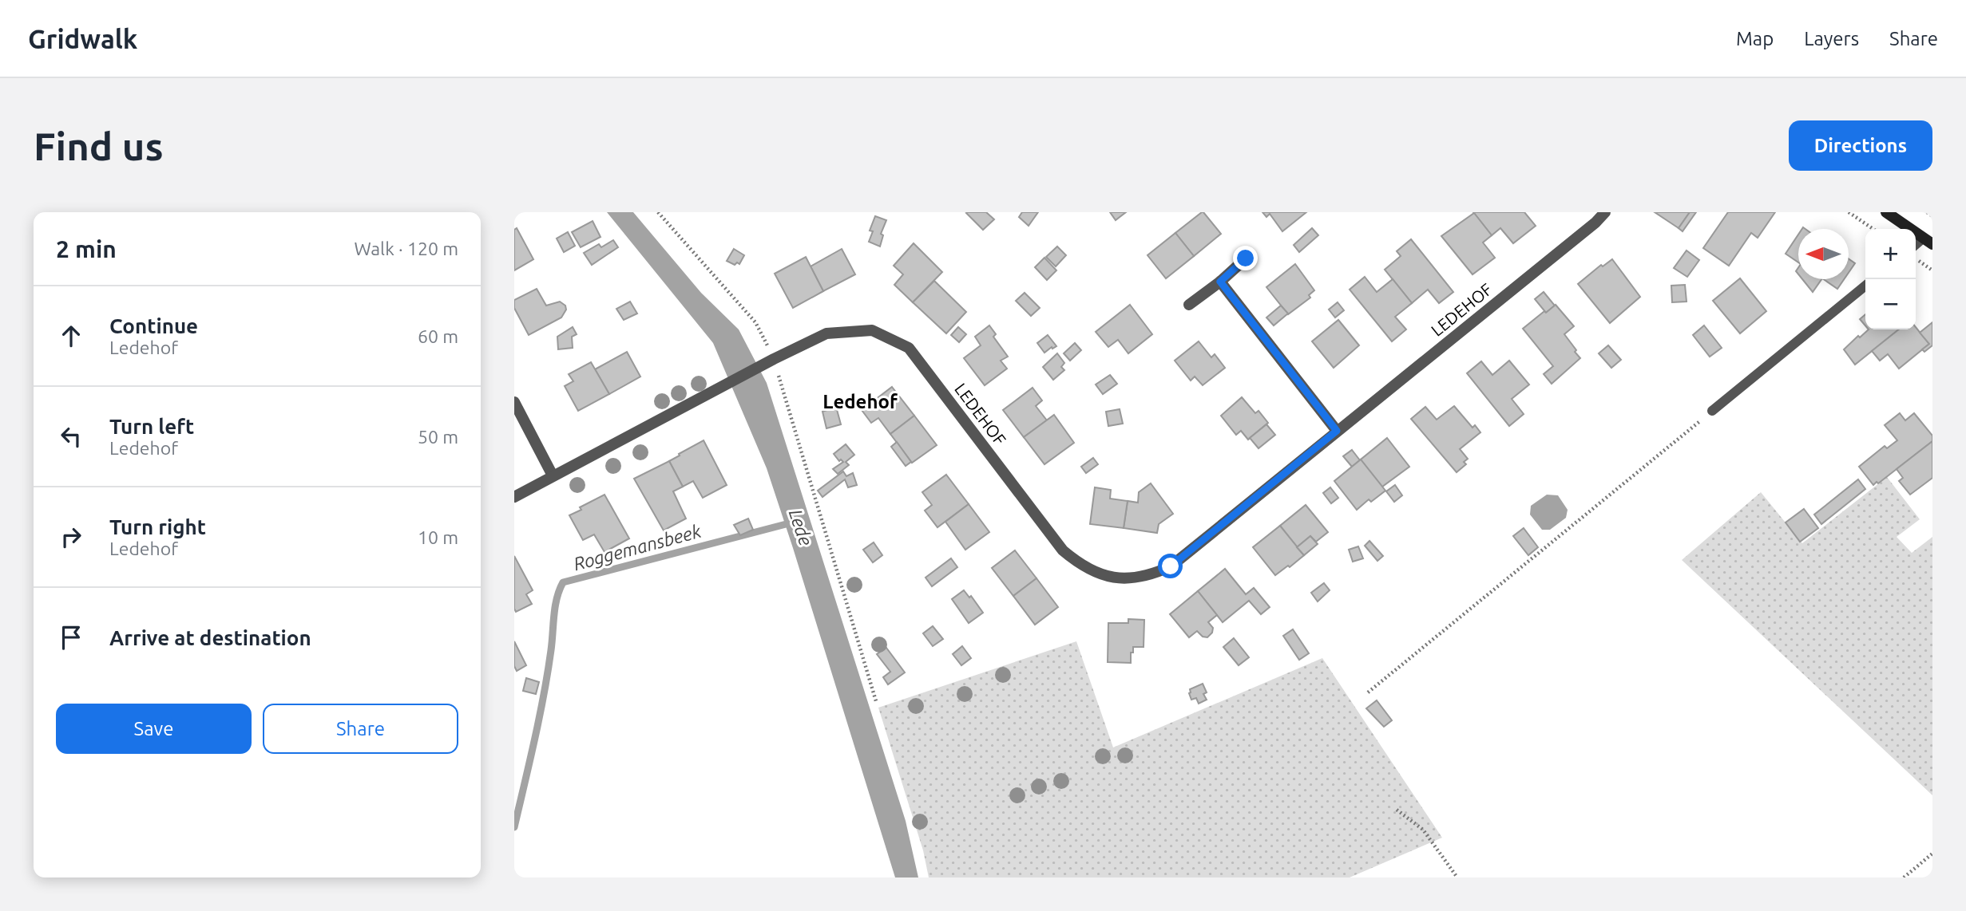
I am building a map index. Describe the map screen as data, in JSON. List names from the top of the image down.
{
  "streets": {
    "street": ["LEDEHOF"]
  },
  "districts": ["Ledehof"],
  "water": ["Lede", "Roggemansbeek"],
  "north": "left",
  "page": {
    "header": "Gridwalk",
    "nav": ["Map", "Layers", "Share"],
    "buttons": [
      "Directions",
      ["Save", "Share"]
    ],
    "title": "Find us",
    "heading": ["2 min", "Walk · 120 m"],
    "map_buttons": ["+", "−"],
    "list": [
      ["Continue", "Ledehof", "60 m"],
      ["Turn left", "Ledehof", "50 m"],
      ["Turn right", "Ledehof", "10 m"],
      "Arrive at destination"
    ]
  }
}
